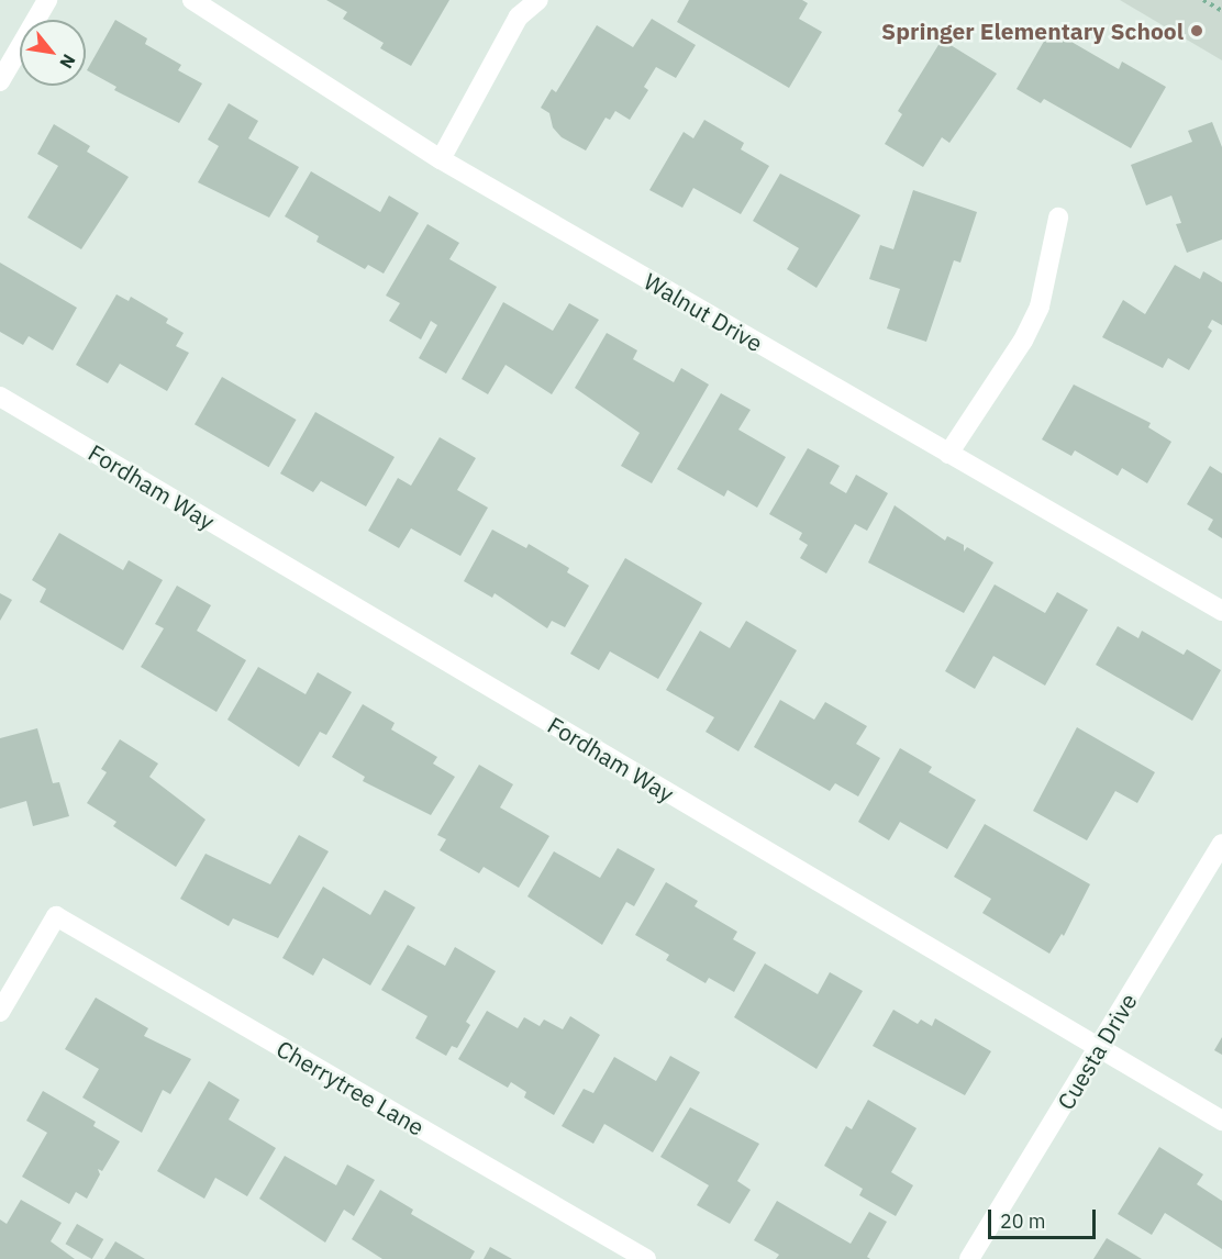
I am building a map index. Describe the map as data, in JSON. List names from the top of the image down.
{
  "streets": {
    "street": [
      "Walnut Drive",
      "Fordham Way",
      "Cuesta Drive",
      "Cherrytree Lane"
    ]
  },
  "crossings": [
    ["Fordham Way", "Cuesta Drive"]
  ],
  "places": ["Springer Elementary School"],
  "scale_bar": "20 m",
  "north": "bottom right"
}
